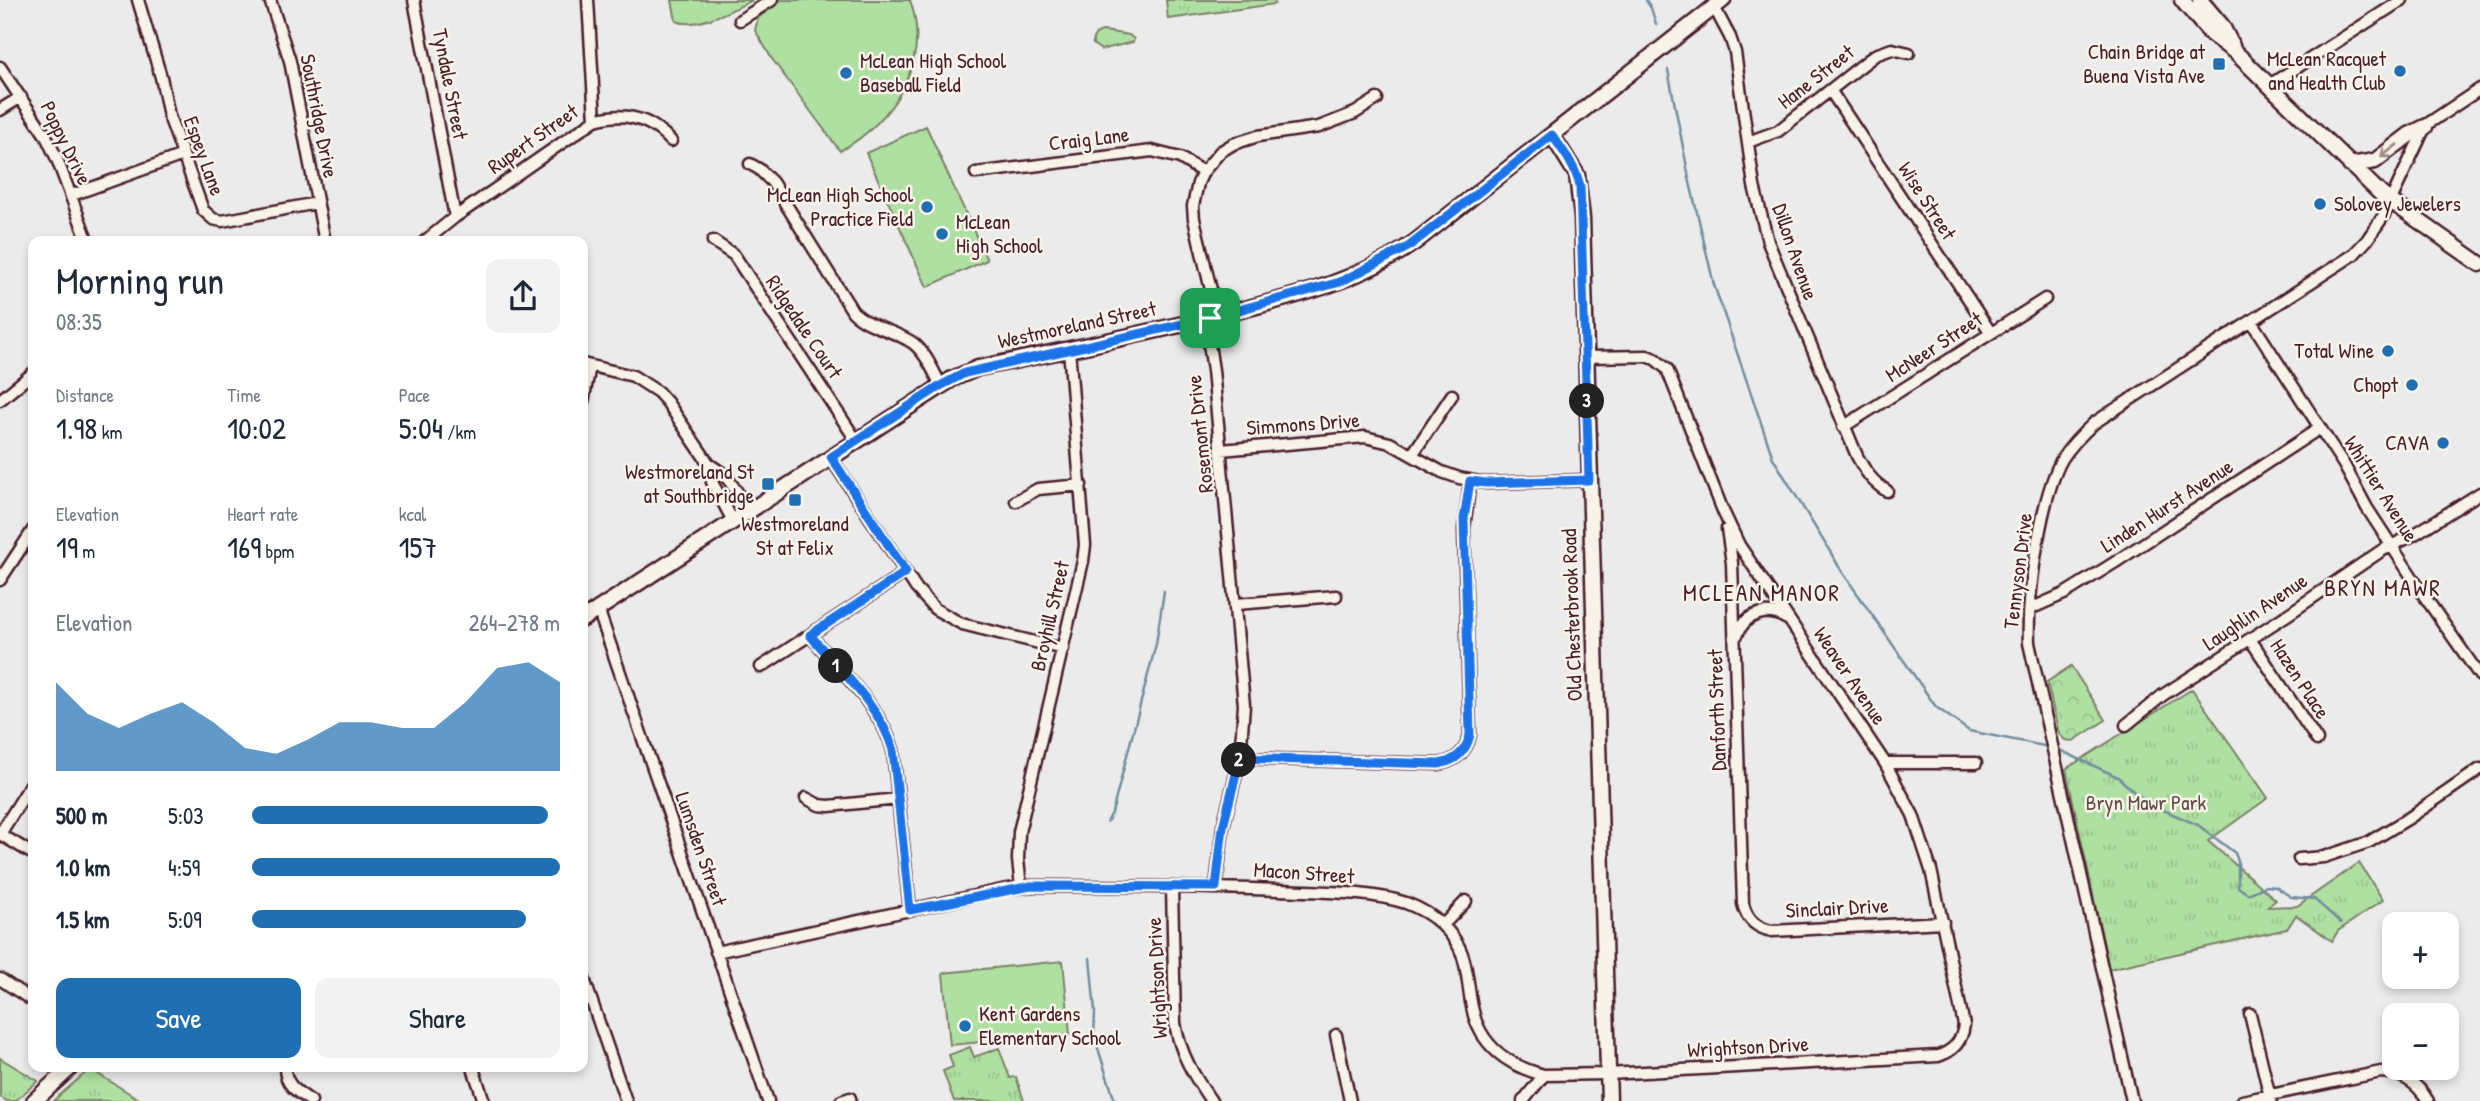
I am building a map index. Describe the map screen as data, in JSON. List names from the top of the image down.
{
  "streets": {
    "main road": ["Westmoreland Street", "Old Chesterbrook Road"],
    "street": [
      "Hane Street",
      "Tyndale Street",
      "Southridge Drive",
      "Rupert Street",
      "Craig Lane",
      "Poppy Drive",
      "Espey Lane",
      "Wise Street",
      "Dillon Avenue",
      "Ridgedale Court",
      "McNeer Street",
      "Simmons Drive",
      "Rosemont Drive",
      "Whittier Avenue",
      "Linden Hurst Avenue",
      "Tennyson Drive",
      "Laughlin Avenue",
      "Broyhill Street",
      "Weaver Avenue",
      "Hazen Place",
      "Danforth Street",
      "Lumsden Street",
      "Macon Street",
      "Sinclair Drive",
      "Wrightson Drive"
    ]
  },
  "crossings": [
    ["Hane Street", "Wise Street"],
    ["Hane Street", "Dillon Avenue"],
    ["Tyndale Street", "Rupert Street"],
    ["Southridge Drive", "Espey Lane"],
    ["Craig Lane", "Rosemont Drive"],
    ["Wise Street", "McNeer Street"],
    ["Dillon Avenue", "Westmoreland Street"],
    ["Dillon Avenue", "McNeer Street"],
    ["Westmoreland Street", "Ridgedale Court"],
    ["Westmoreland Street", "Rosemont Drive"],
    ["Westmoreland Street", "Old Chesterbrook Road"],
    ["Westmoreland Street", "Broyhill Street"],
    ["Westmoreland Street", "Lumsden Street"],
    ["Simmons Drive", "Rosemont Drive"],
    ["Simmons Drive", "Old Chesterbrook Road"],
    ["Rosemont Drive", "Macon Street"],
    ["Whittier Avenue", "Linden Hurst Avenue"],
    ["Whittier Avenue", "Tennyson Drive"],
    ["Whittier Avenue", "Laughlin Avenue"],
    ["Linden Hurst Avenue", "Tennyson Drive"],
    ["Laughlin Avenue", "Hazen Place"],
    ["Old Chesterbrook Road", "Weaver Avenue"],
    ["Old Chesterbrook Road", "Wrightson Drive"],
    ["Broyhill Street", "Macon Street"],
    ["Weaver Avenue", "Danforth Street"],
    ["Weaver Avenue", "Sinclair Drive"],
    ["Weaver Avenue", "Wrightson Drive"],
    ["Danforth Street", "Sinclair Drive"],
    ["Lumsden Street", "Macon Street"],
    ["Macon Street", "Wrightson Drive"]
  ],
  "districts": ["BRYN MAWR", "MCLEAN MANOR"],
  "parks": ["Bryn Mawr Park"],
  "places": {
    "transit": ["Chain Bridge at Buena Vista Ave", "Westmoreland St at Southbridge", "Westmoreland St at Felix"],
    "other": [
      "McLean Racquet and Health Club",
      "McLean High School Baseball Field",
      "Solovey Jewelers",
      "McLean High School Practice Field",
      "McLean High School",
      "Total Wine",
      "Chopt",
      "CAVA",
      "Kent Gardens Elementary School"
    ]
  },
  "page": {
    "heading": ["Morning run", "08:35"],
    "stats": [
      ["Distance", "1.98 km"],
      ["Time", "10:02"],
      ["Pace", "5:04 /km"],
      ["Elevation", "19 m"],
      ["Heart rate", "169 bpm"],
      ["kcal", "157"]
    ],
    "pins": ["3", "1", "2"],
    "chart": ["Elevation", "264–278 m"],
    "list": [
      {
        "name": "500 m",
        "note": "5:03"
      },
      {
        "name": "1.0 km",
        "note": "4:59"
      },
      {
        "name": "1.5 km",
        "note": "5:09"
      }
    ],
    "map_buttons": ["+", "−"],
    "buttons": ["Save", "Share"]
  }
}
